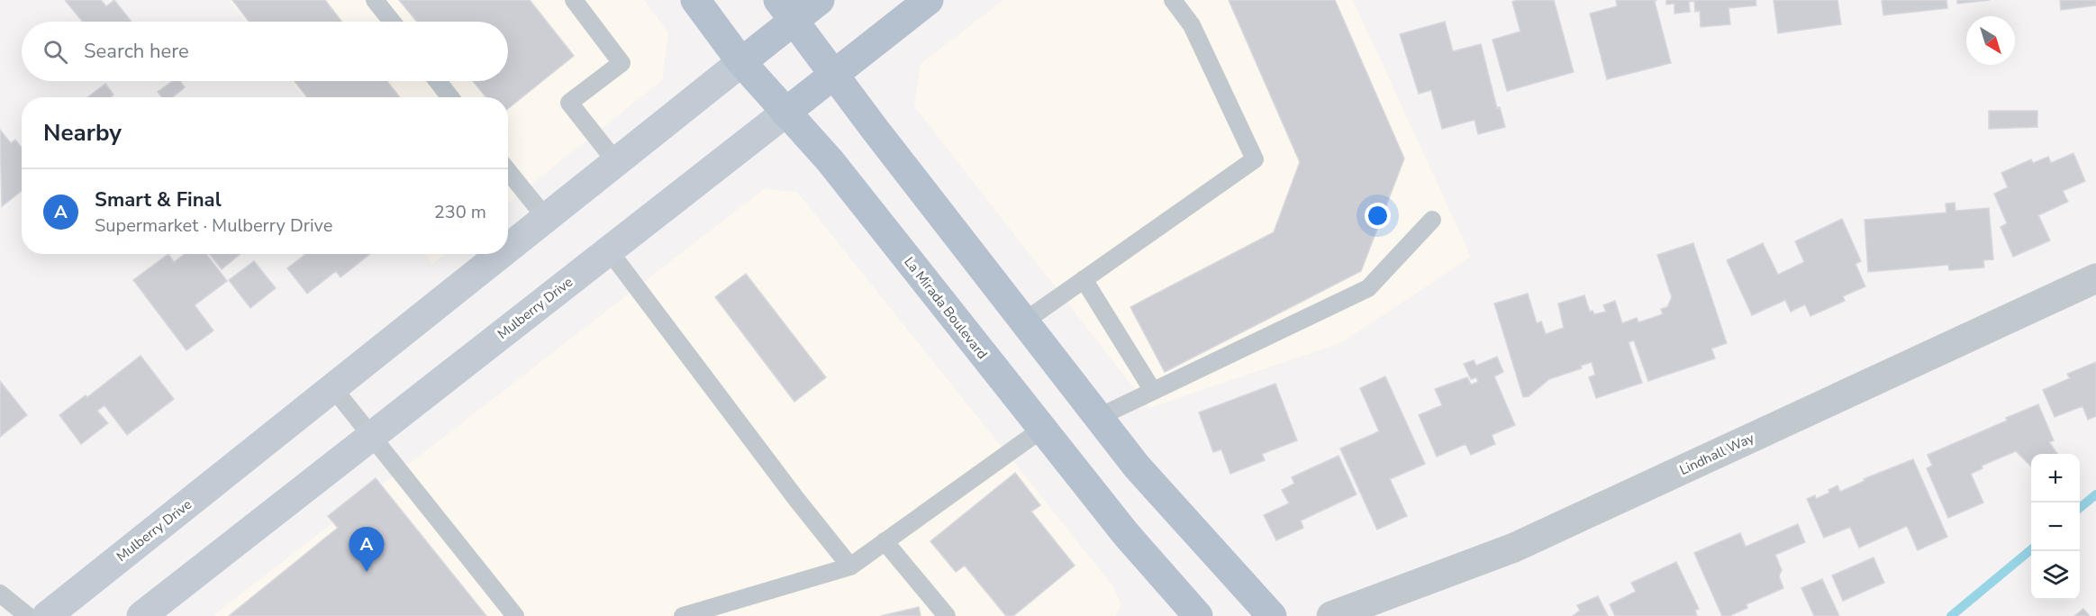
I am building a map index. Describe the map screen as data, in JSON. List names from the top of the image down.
{
  "streets": {
    "main road": ["Mulberry Drive", "La Mirada Boulevard"],
    "street": ["Lindhall Way"]
  },
  "crossings": [
    ["Mulberry Drive", "La Mirada Boulevard"]
  ],
  "north": "bottom right",
  "page": {
    "search": "Search here",
    "heading": "Nearby",
    "list": [
      {
        "mark": "A",
        "name": "Smart & Final",
        "note": "Supermarket · Mulberry Drive",
        "value": "230 m"
      }
    ],
    "map_buttons": ["+", "−"],
    "pins": "A"
  }
}
